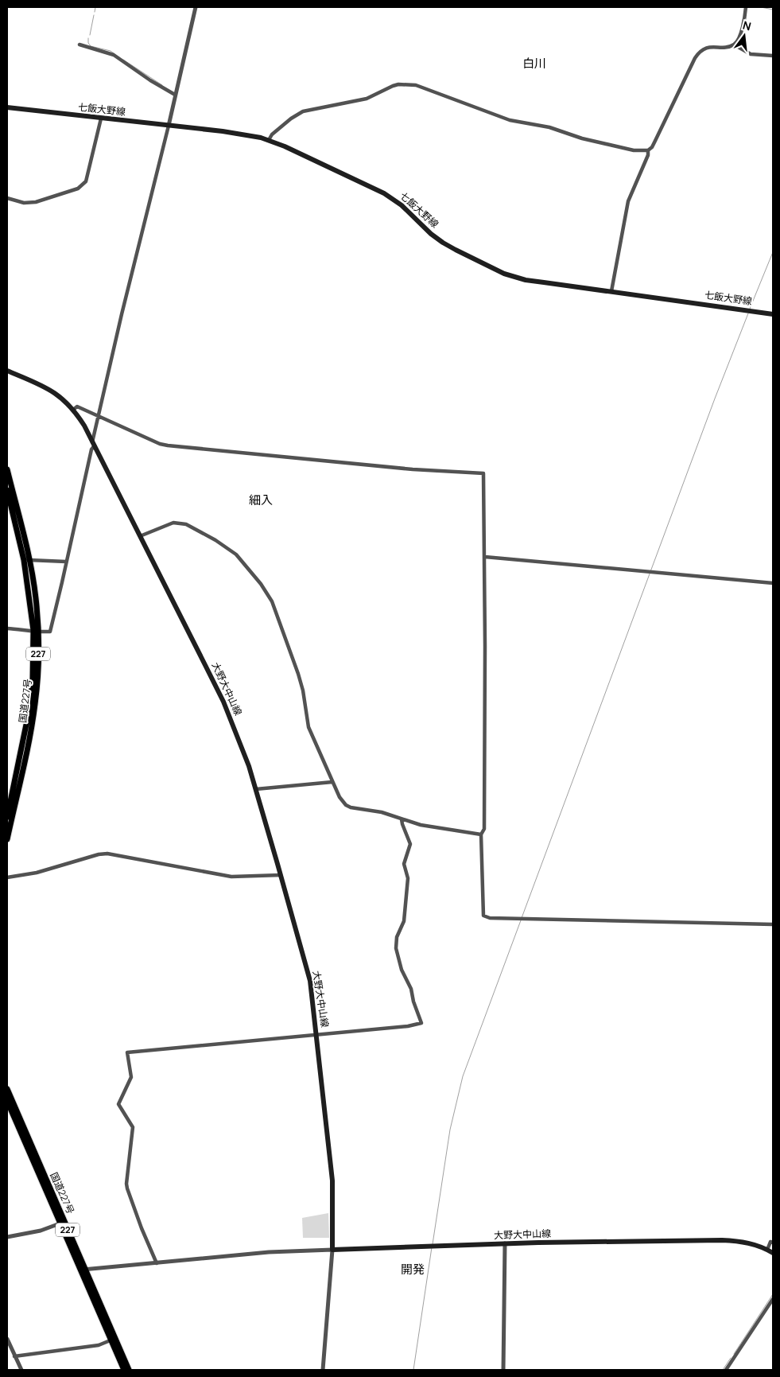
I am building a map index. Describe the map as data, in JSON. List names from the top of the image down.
{
  "streets": {
    "highway": ["227", "国道227号"],
    "main road": ["七飯大野線", "大野大中山線"]
  },
  "districts": ["白川", "細入", "開発"],
  "north": "top"
}
